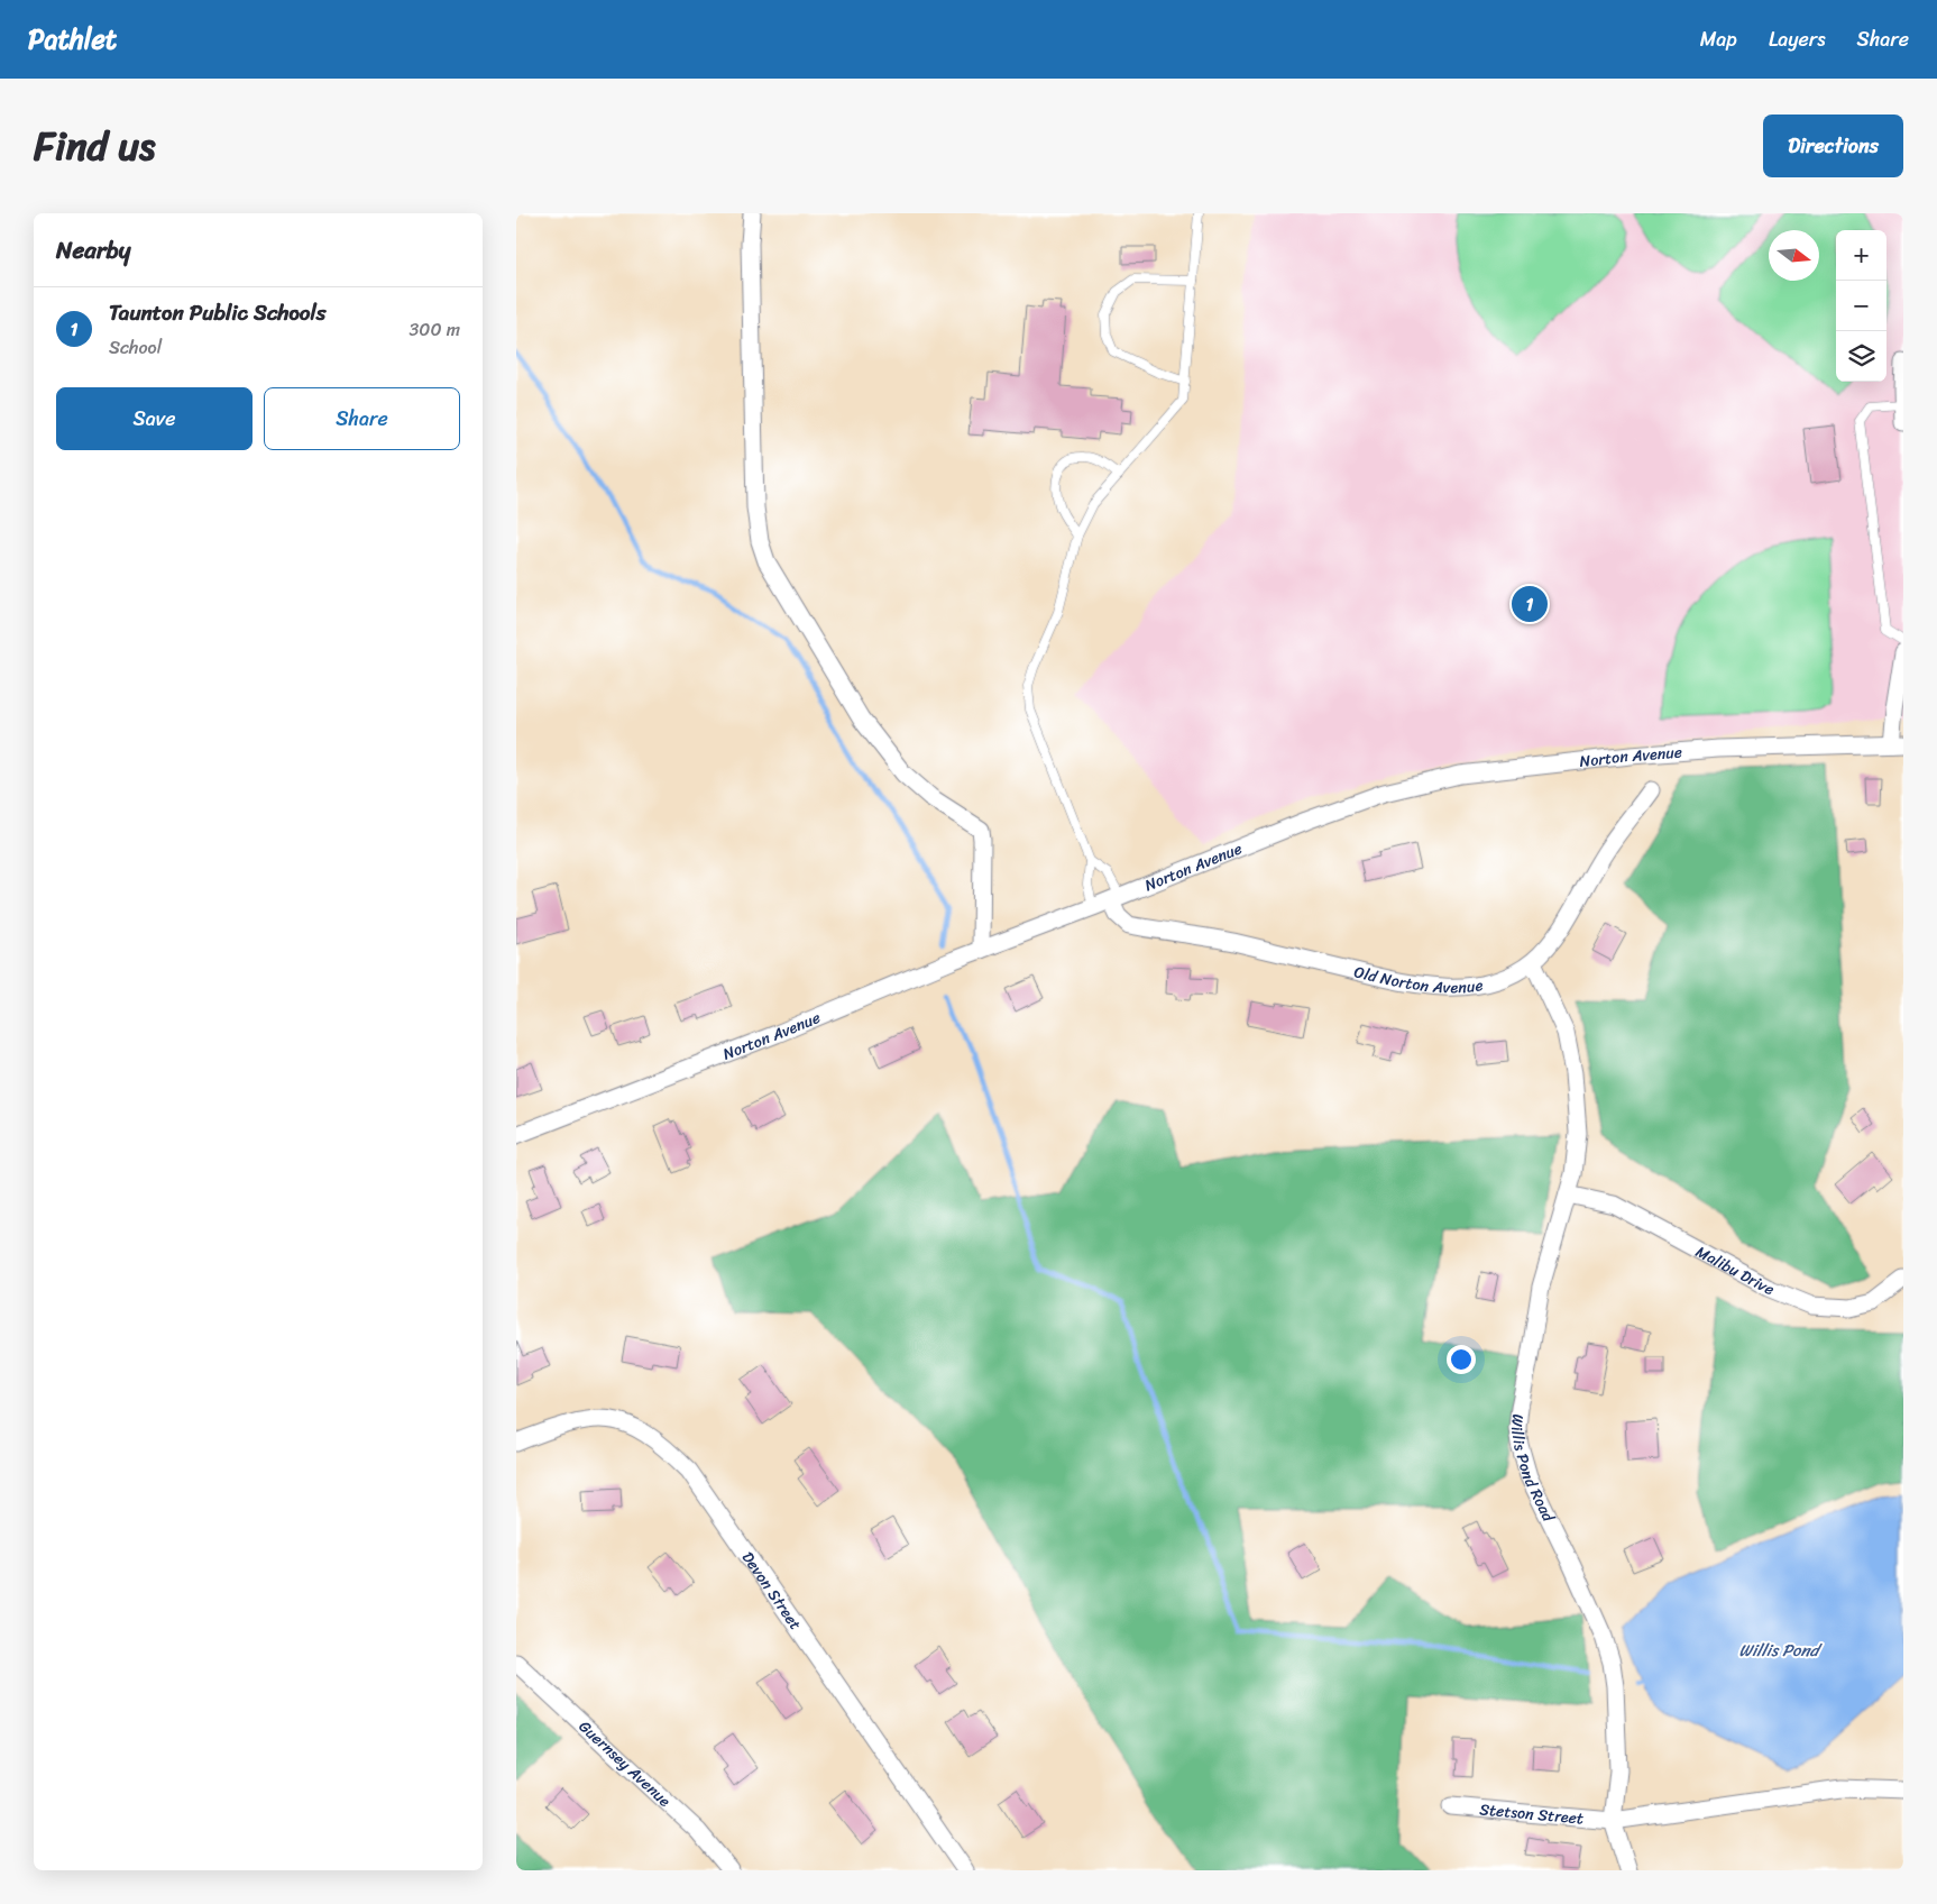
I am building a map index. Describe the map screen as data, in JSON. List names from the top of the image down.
{
  "streets": {
    "street": [
      "Norton Avenue",
      "Old Norton Avenue",
      "Malibu Drive",
      "Willis Pond Road",
      "Devon Street",
      "Guernsey Avenue",
      "Stetson Street"
    ]
  },
  "crossings": [
    ["Norton Avenue", "Old Norton Avenue"],
    ["Old Norton Avenue", "Willis Pond Road"],
    ["Malibu Drive", "Willis Pond Road"],
    ["Willis Pond Road", "Stetson Street"]
  ],
  "water": ["Willis Pond"],
  "north": "right",
  "page": {
    "header": "Pathlet",
    "nav": ["Map", "Layers", "Share"],
    "title": "Find us",
    "buttons": [
      "Directions",
      ["Save", "Share"]
    ],
    "heading": "Nearby",
    "map_buttons": ["+", "−"],
    "list": [
      {
        "mark": "1",
        "name": "Taunton Public Schools",
        "note": "School",
        "value": "300 m"
      }
    ],
    "pins": "1"
  }
}
